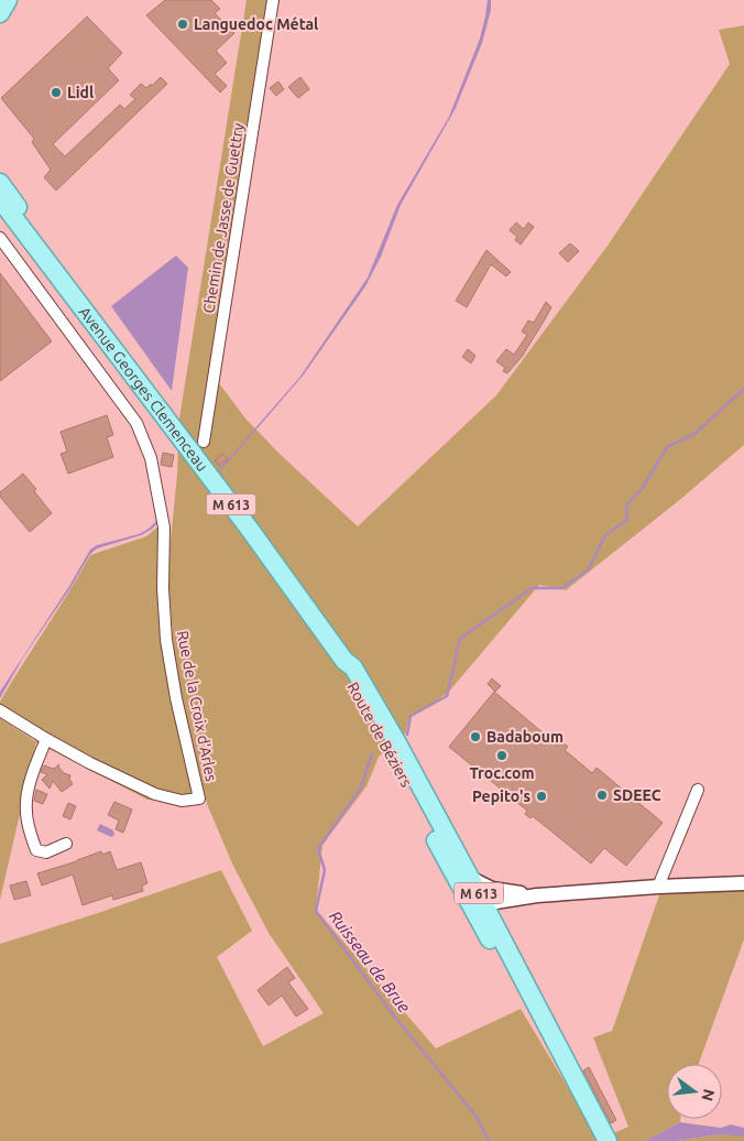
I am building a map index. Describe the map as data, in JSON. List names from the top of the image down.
{
  "streets": {
    "main road": ["Avenue Georges Clemenceau", "M 613", "Route de Béziers"],
    "street": ["Chemin de Jasse de Guettry", "Rue de la Croix d'Arles"]
  },
  "crossings": [
    ["Avenue Georges Clemenceau", "M 613"],
    ["Avenue Georges Clemenceau", "Route de Béziers"]
  ],
  "water": ["Ruisseau de Brue"],
  "places": [
    "Languedoc Métal",
    "Lidl",
    "Badaboum",
    "Troc.com",
    "SDEEC",
    "Pepito's"
  ],
  "north": "right"
}
